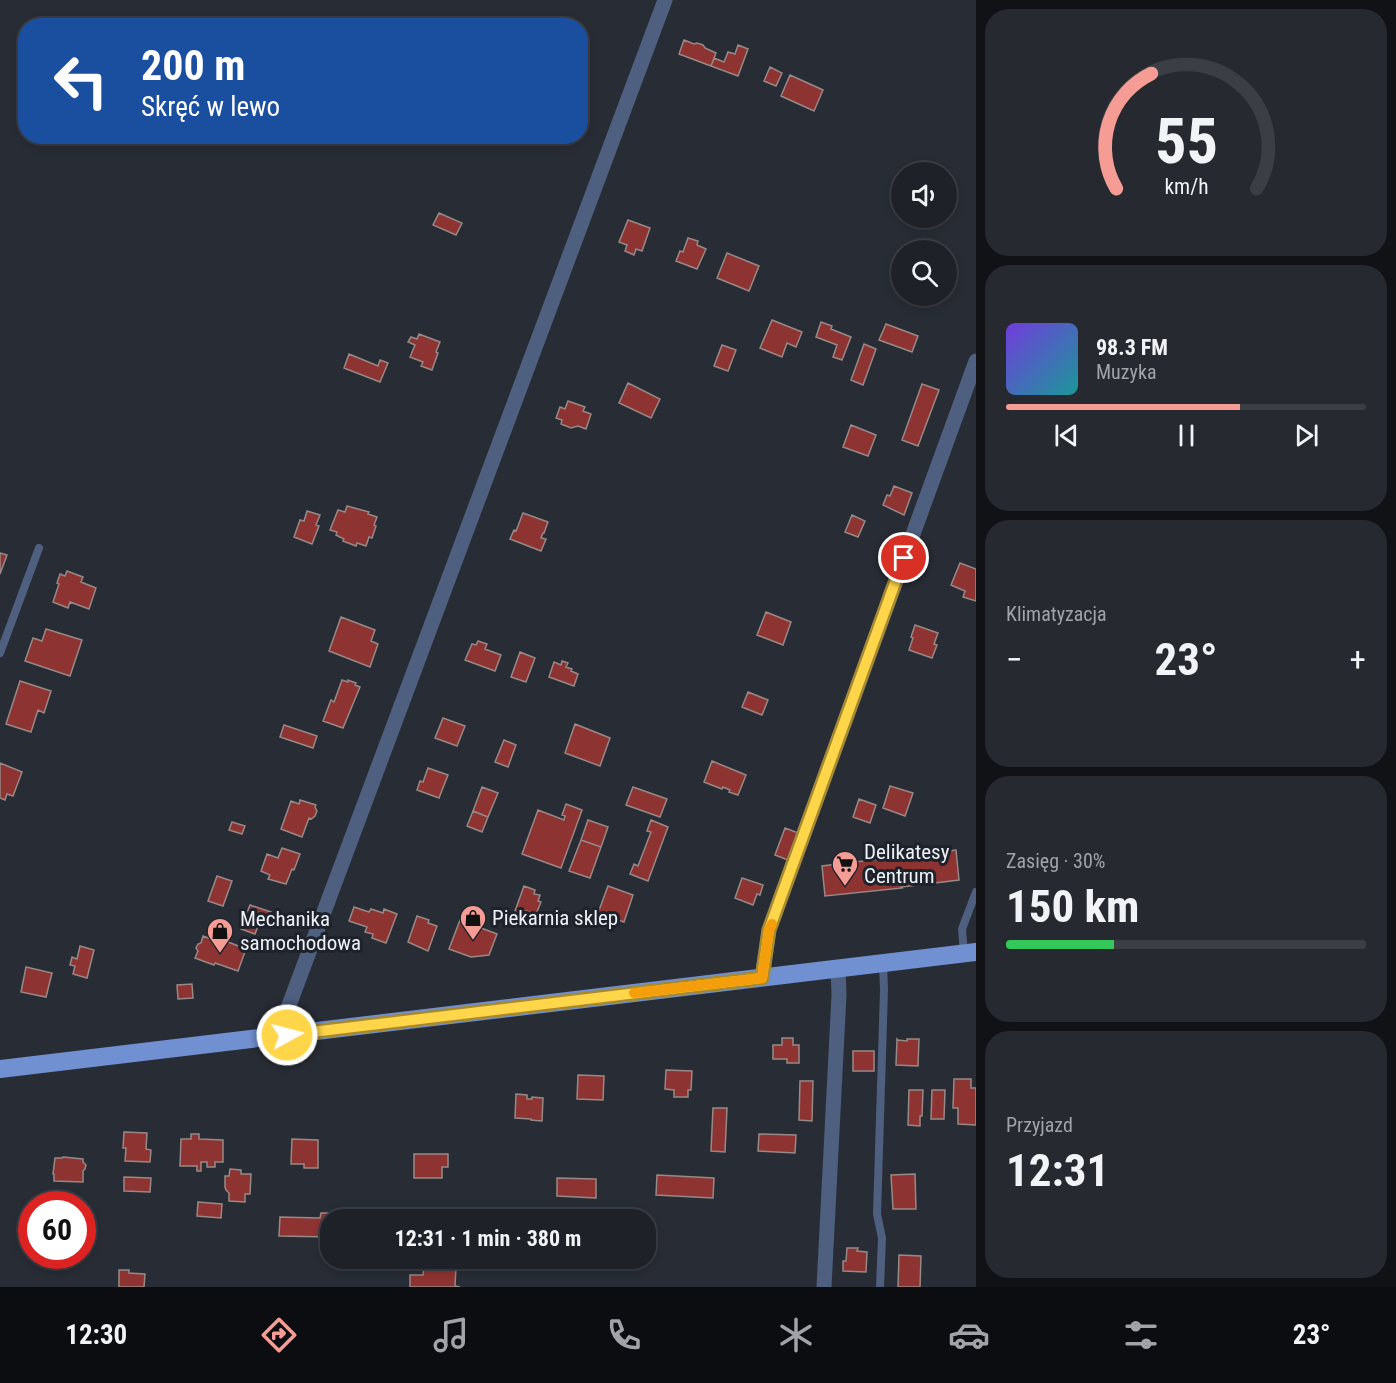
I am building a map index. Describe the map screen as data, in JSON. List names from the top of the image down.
{
  "places": {
    "supermarket": ["Delikatesy Centrum"],
    "shop": ["Piekarnia sklep", "Mechanika samochodowa"]
  },
  "page": {
    "turn": ["200 m", "Skręć w lewo"],
    "song": ["98.3 FM", "Muzyka"],
    "tile": [
      "Klimatyzacja",
      ["Zasięg · 30%", "150 km"],
      ["Przyjazd", "12:31"]
    ],
    "heat": ["−", "23°", "+"],
    "limit": "60",
    "trip": "12:31 · 1 min · 380 m",
    "tabs": ["12:30", "23°"],
    "gauge": ["55", "km/h"]
  }
}
